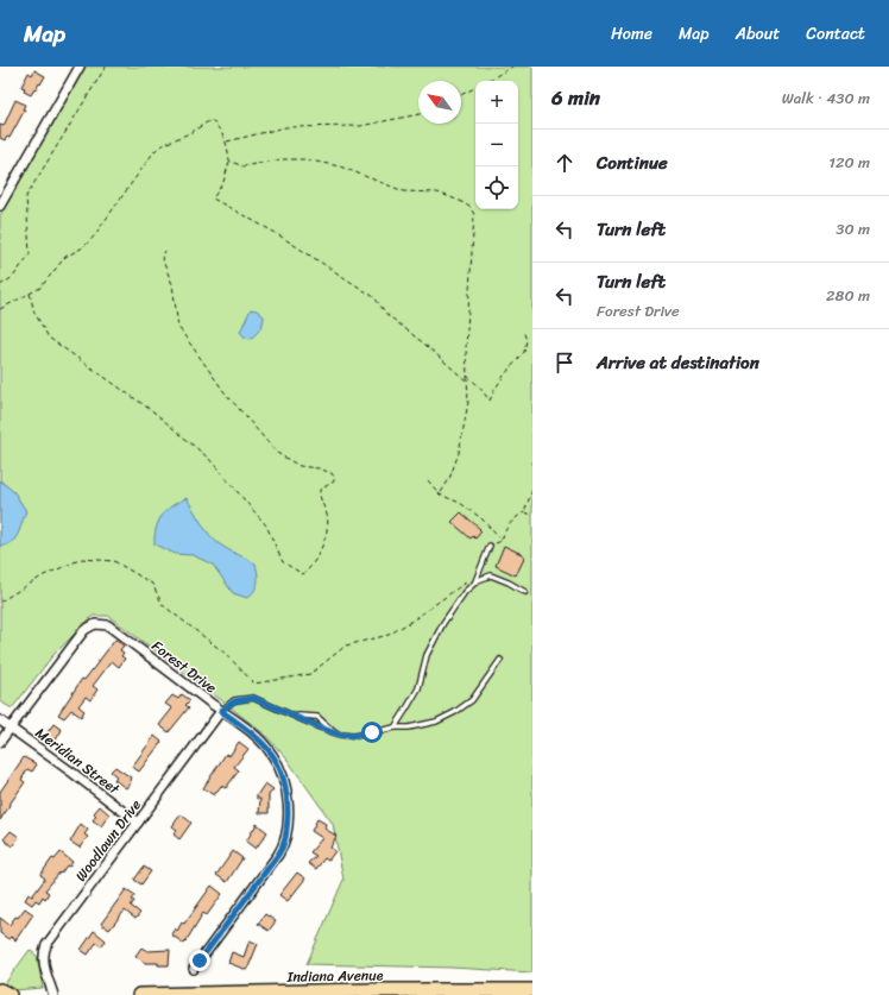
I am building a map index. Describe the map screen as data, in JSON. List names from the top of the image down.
{
  "streets": {
    "main road": ["Indiana Avenue"],
    "street": ["Forest Drive", "Meridian Street", "Woodlawn Drive"]
  },
  "crossings": [
    ["Forest Drive", "Meridian Street"],
    ["Forest Drive", "Woodlawn Drive"],
    ["Meridian Street", "Woodlawn Drive"]
  ],
  "north": "top left",
  "page": {
    "header": "Map",
    "nav": [
      "Home",
      "Map",
      "About",
      "Contact"
    ],
    "heading": ["6 min", "Walk · 430 m"],
    "map_buttons": ["+", "−"],
    "list": [
      ["Continue", "120 m"],
      ["Turn left", "30 m"],
      ["Turn left", "Forest Drive", "280 m"],
      "Arrive at destination"
    ]
  }
}
